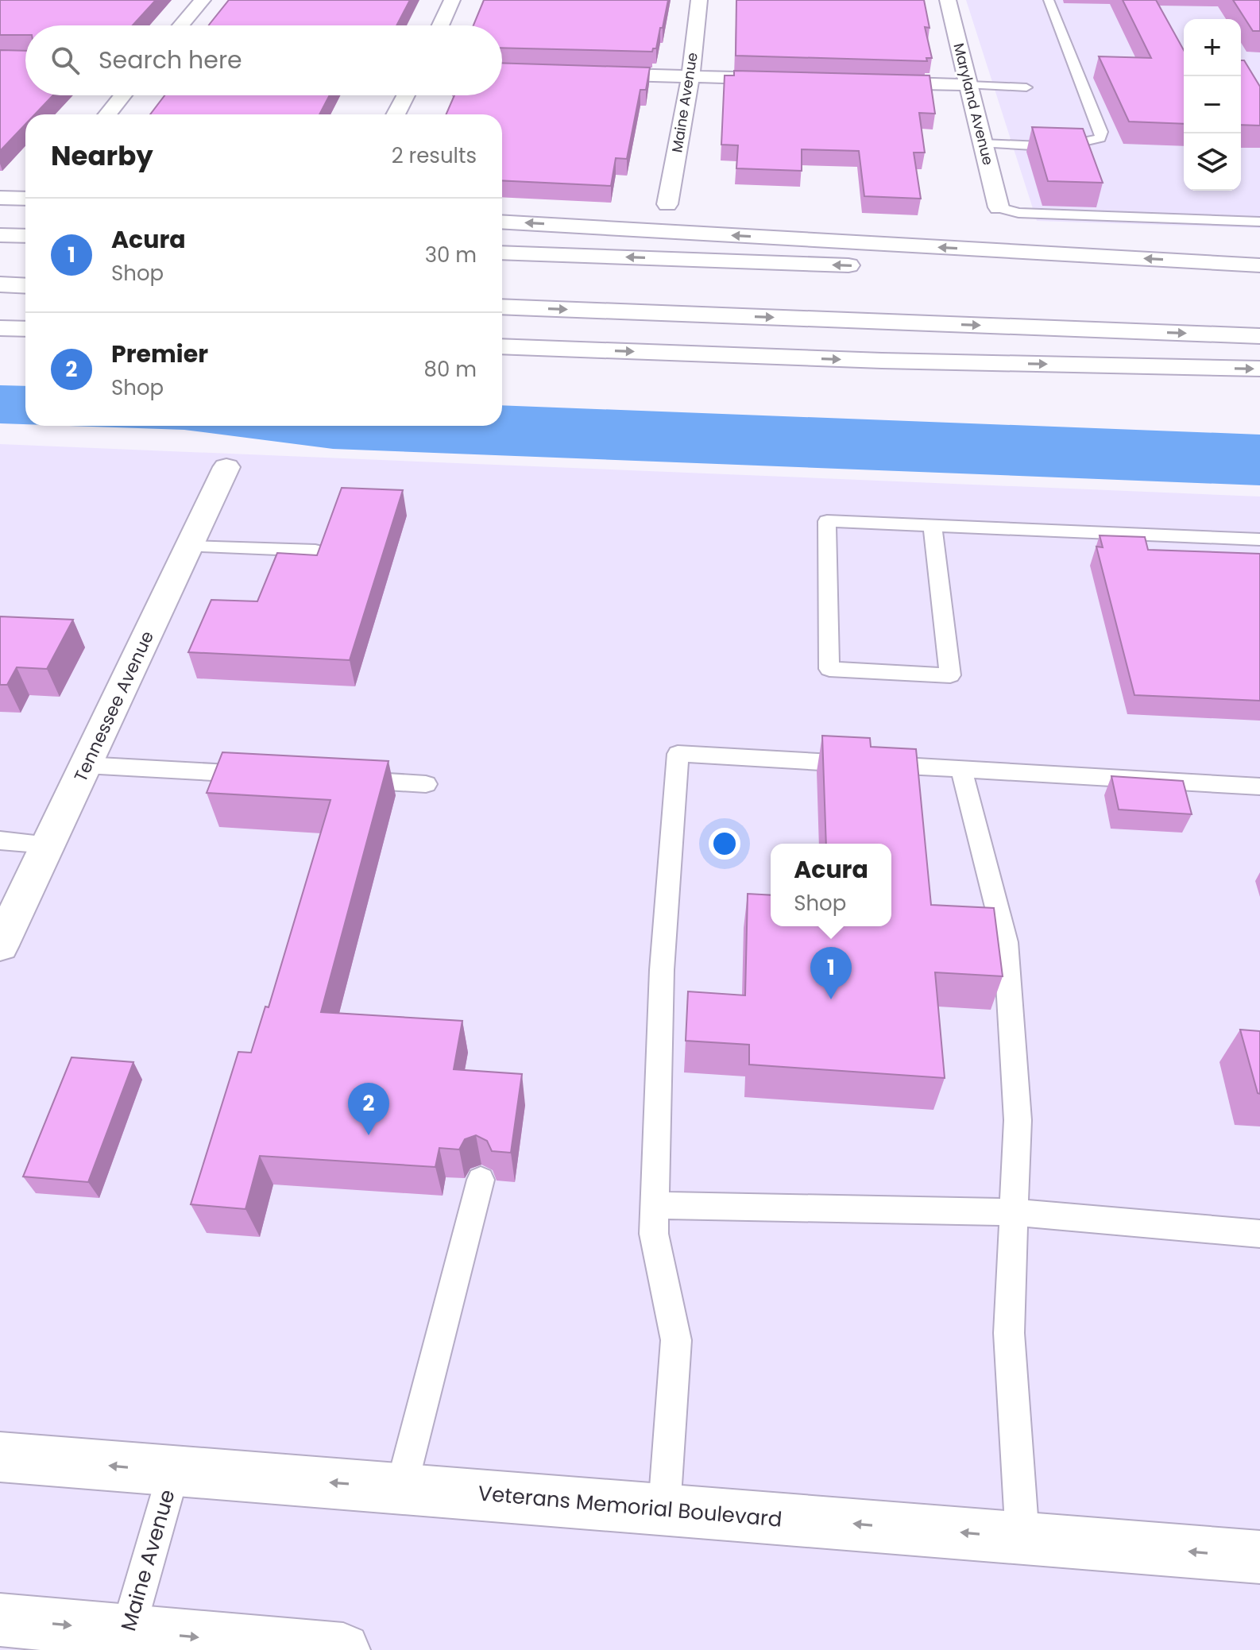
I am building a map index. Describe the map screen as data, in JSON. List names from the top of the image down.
{
  "streets": {
    "main road": [
      "Maine Avenue",
      "Maryland Avenue",
      "Tennessee Avenue",
      "Veterans Memorial Boulevard"
    ]
  },
  "crossings": [
    ["Maine Avenue", "Veterans Memorial Boulevard"]
  ],
  "page": {
    "map_buttons": ["+", "−"],
    "search": "Search here",
    "heading": ["Nearby", "2 results"],
    "list": [
      {
        "mark": "1",
        "name": "Acura",
        "note": "Shop",
        "value": "30 m"
      },
      {
        "mark": "2",
        "name": "Premier",
        "note": "Shop",
        "value": "80 m"
      }
    ],
    "popup": ["Acura", "Shop"],
    "pins": ["1", "2"]
  }
}
